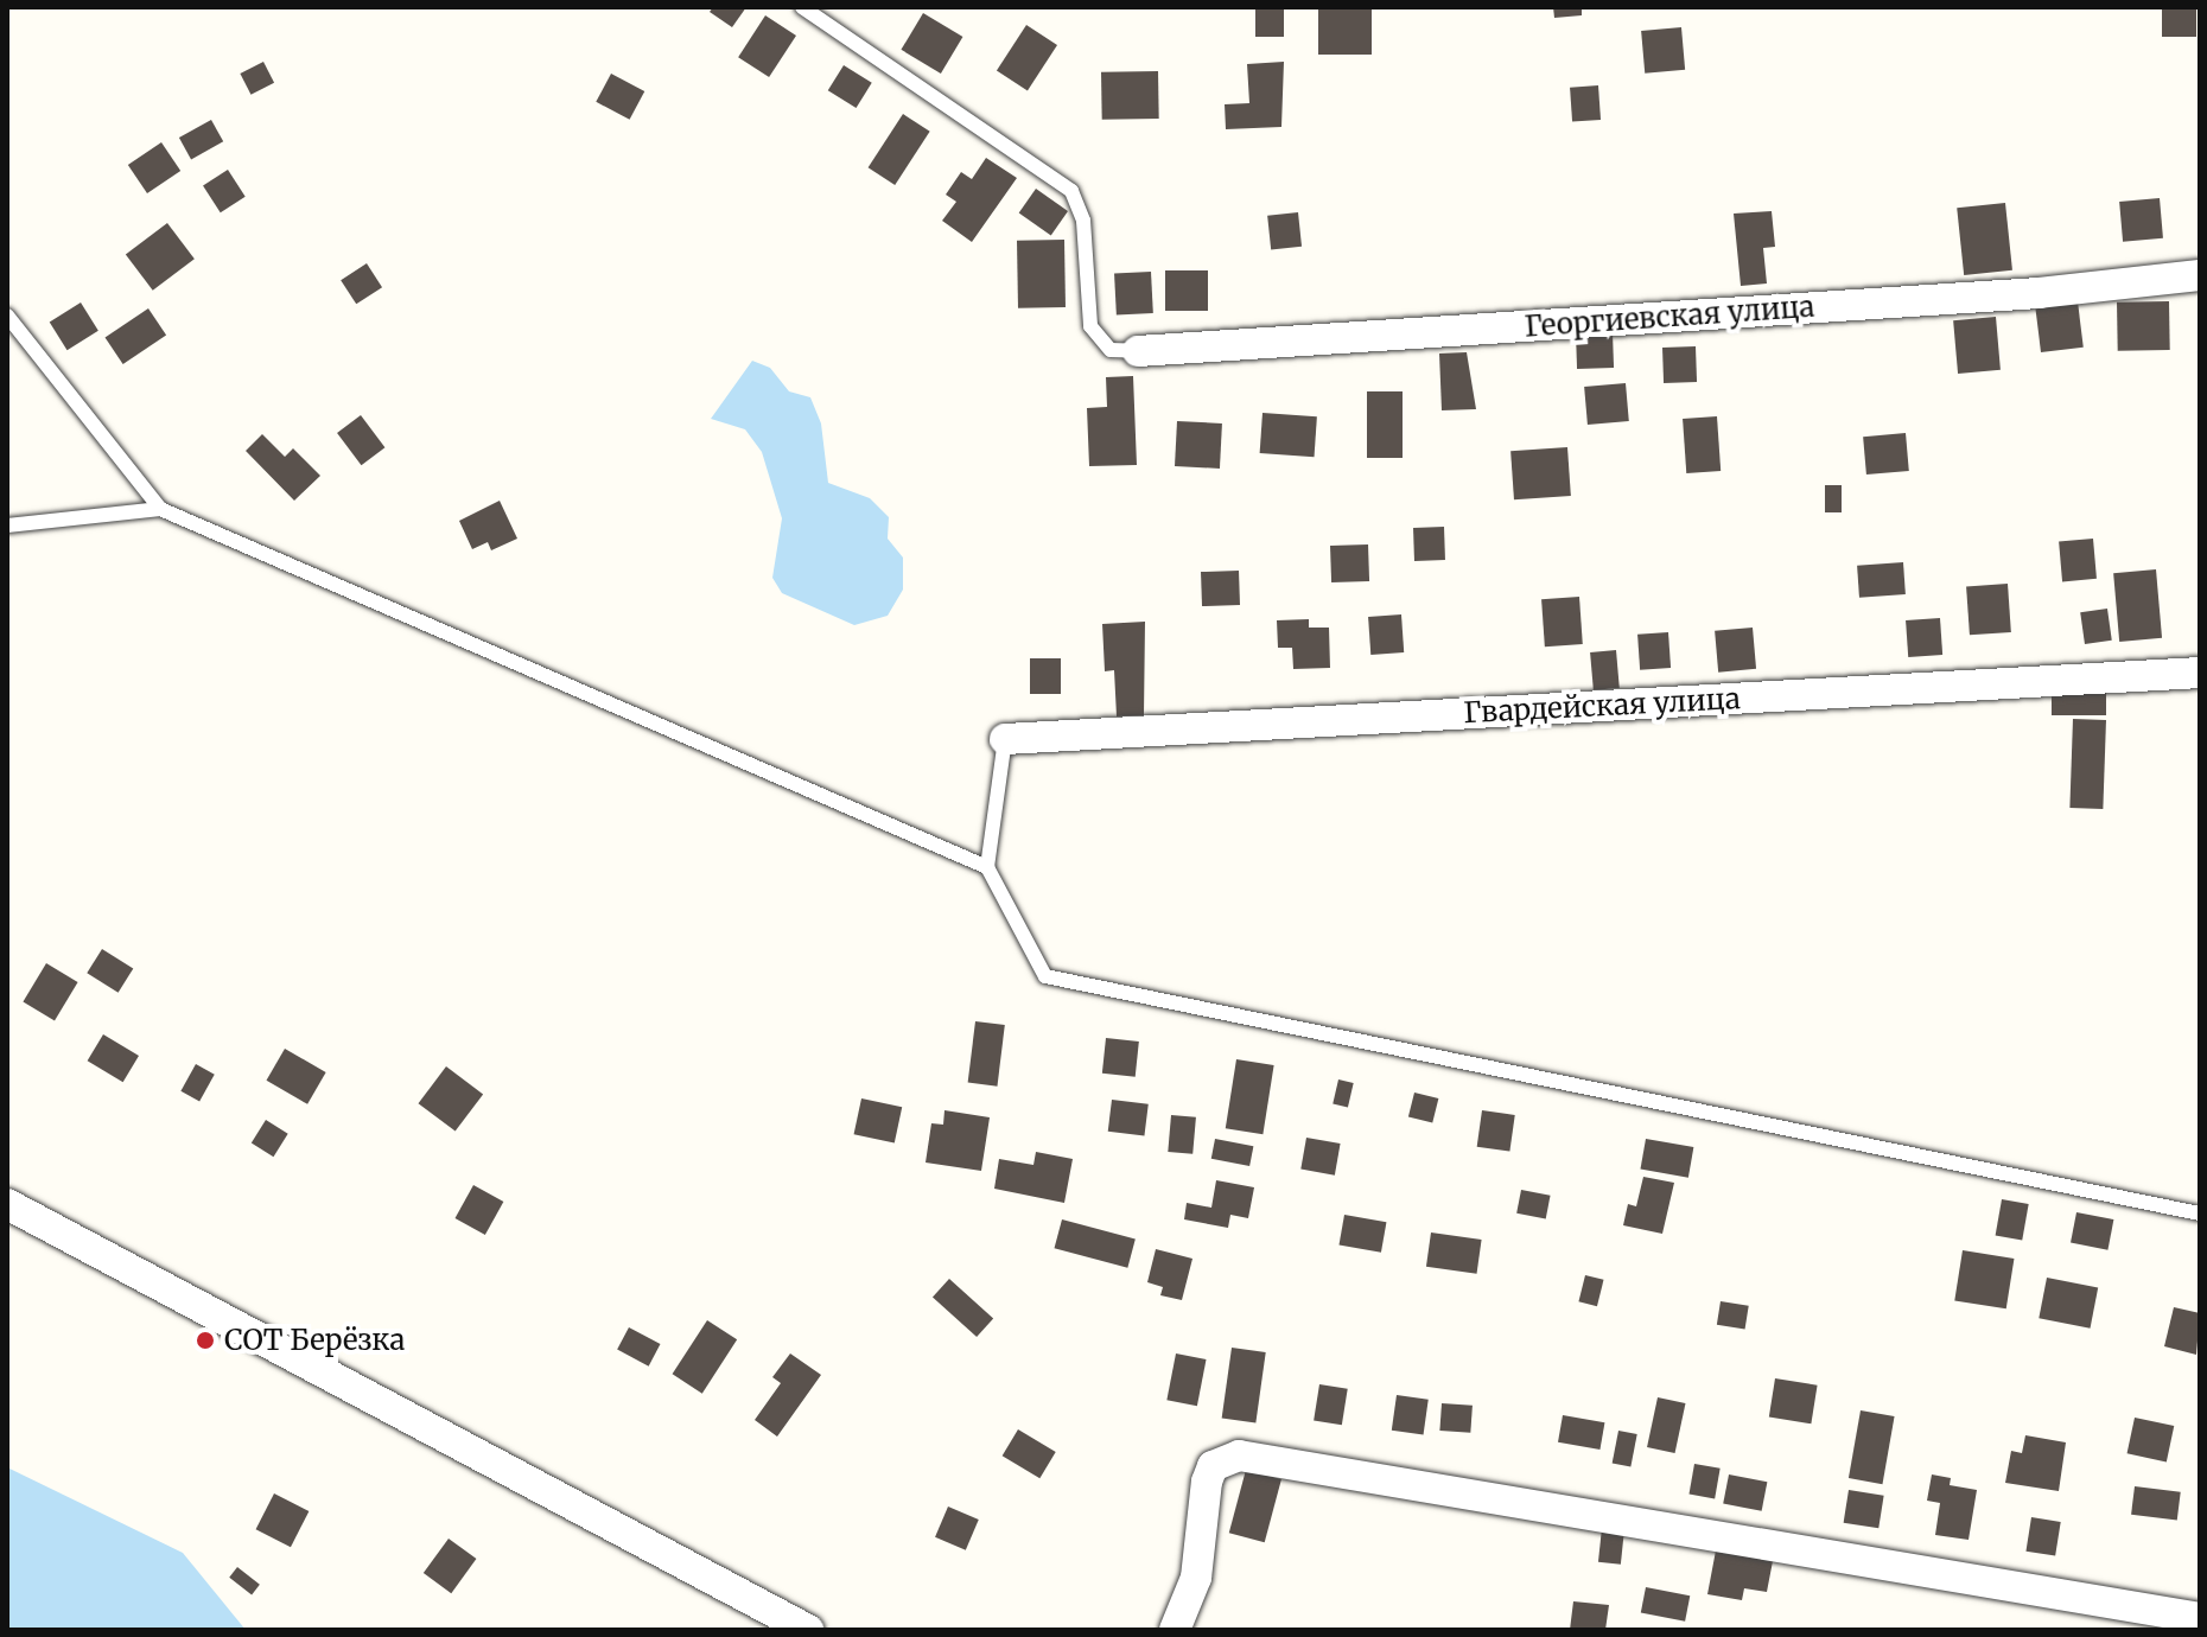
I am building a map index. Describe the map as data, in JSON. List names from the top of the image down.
{
  "streets": {
    "street": ["Георгиевская улица", "Гвардейская улица"]
  },
  "places": ["СОТ Берёзка"]
}
